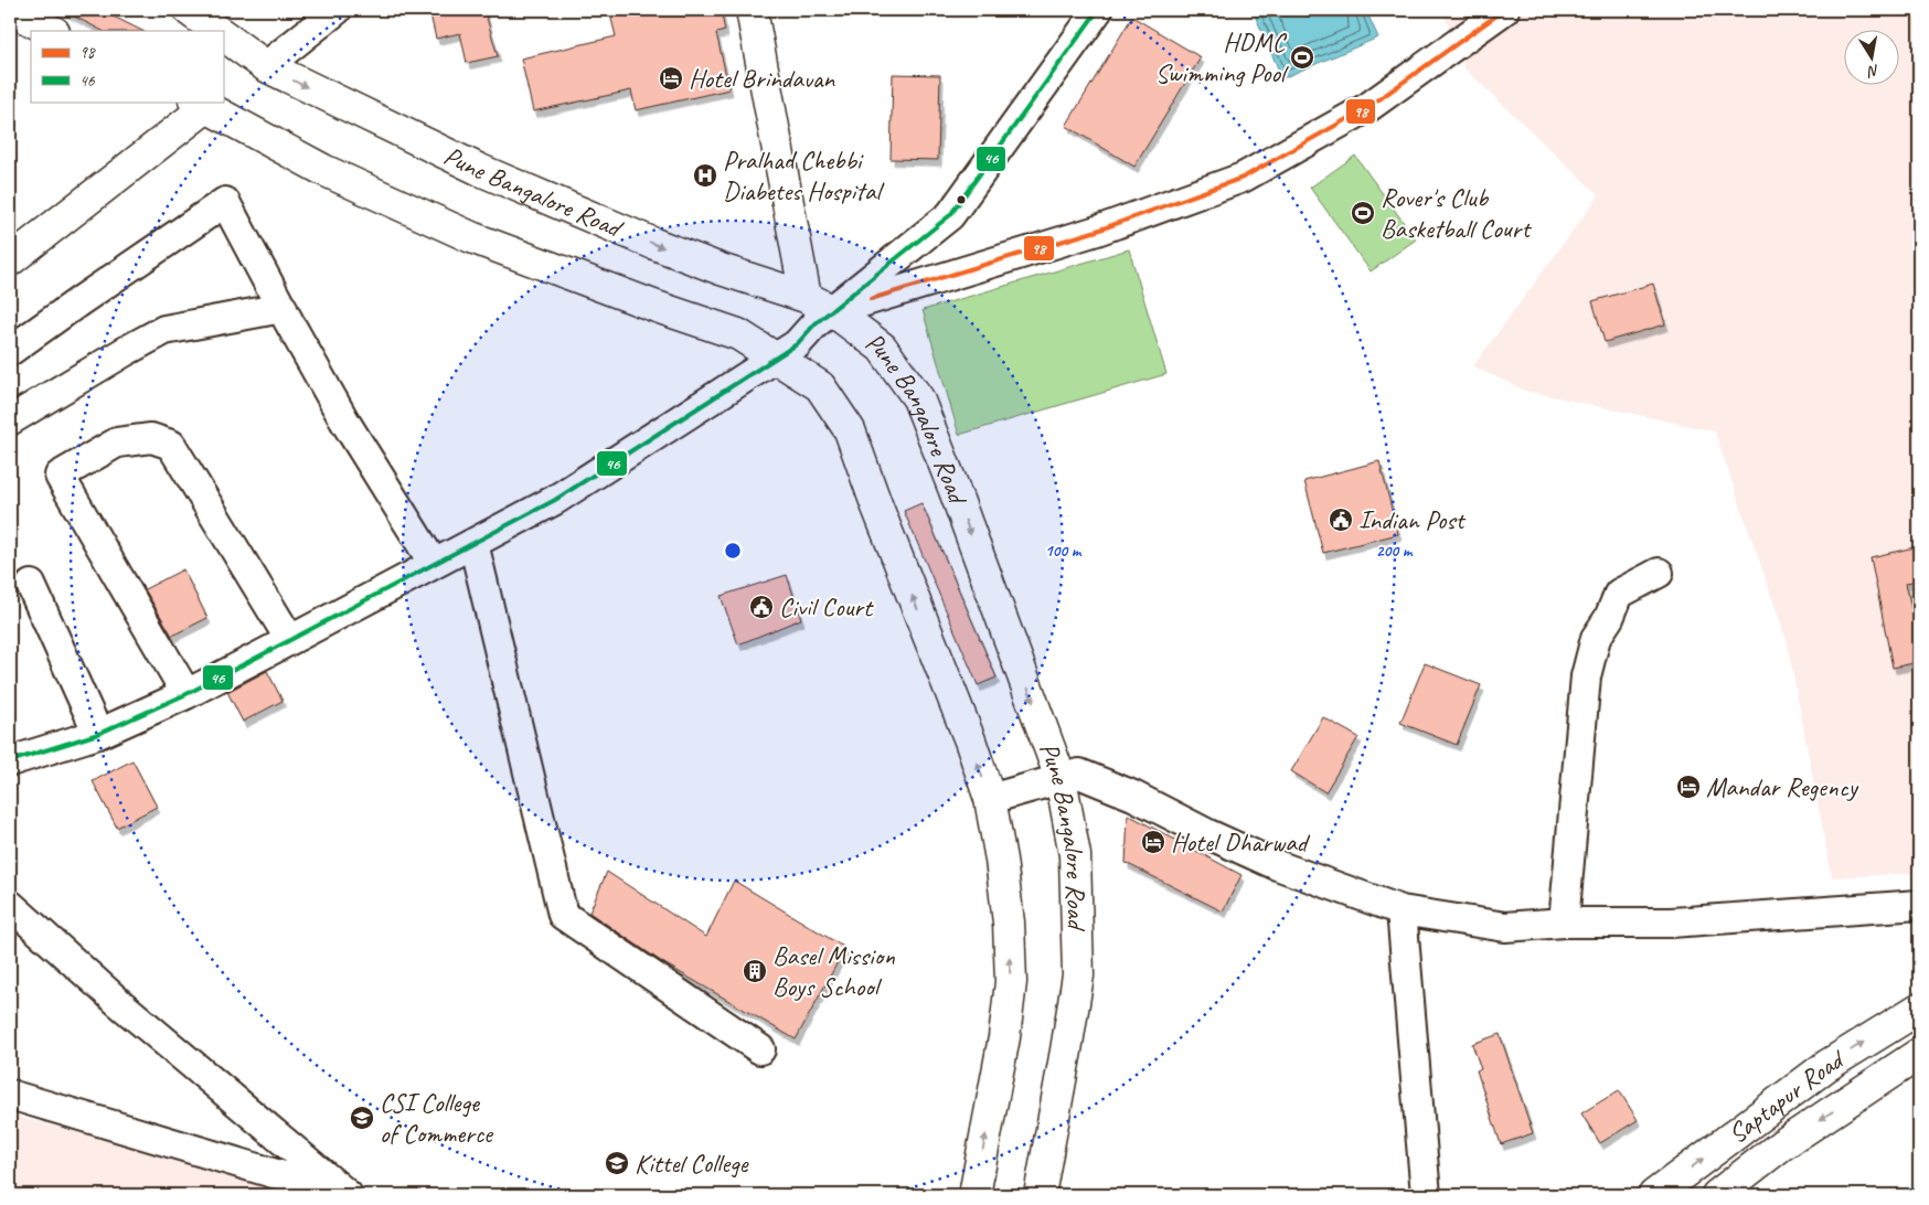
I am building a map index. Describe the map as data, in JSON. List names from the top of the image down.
{
  "streets": {
    "main road": ["Pune Bangalore Road", "Saptapur Road"]
  },
  "places": {
    "sports": ["HDMC Swimming Pool", "Rover's Club Basketball Court"],
    "hotel": ["Hotel Brindavan", "Mandar Regency", "Hotel Dharwad"],
    "hospital": ["Pralhad Chebbi Diabetes Hospital"],
    "public building": ["Indian Post", "Civil Court"],
    "building": ["Basel Mission Boys School"],
    "school or university": ["CSI College of Commerce", "Kittel College"]
  },
  "lines": ["transit line 98", "transit line 46"],
  "legend": ["98", "46"],
  "north": "bottom",
  "rings": ["100 m", "200 m"]
}
